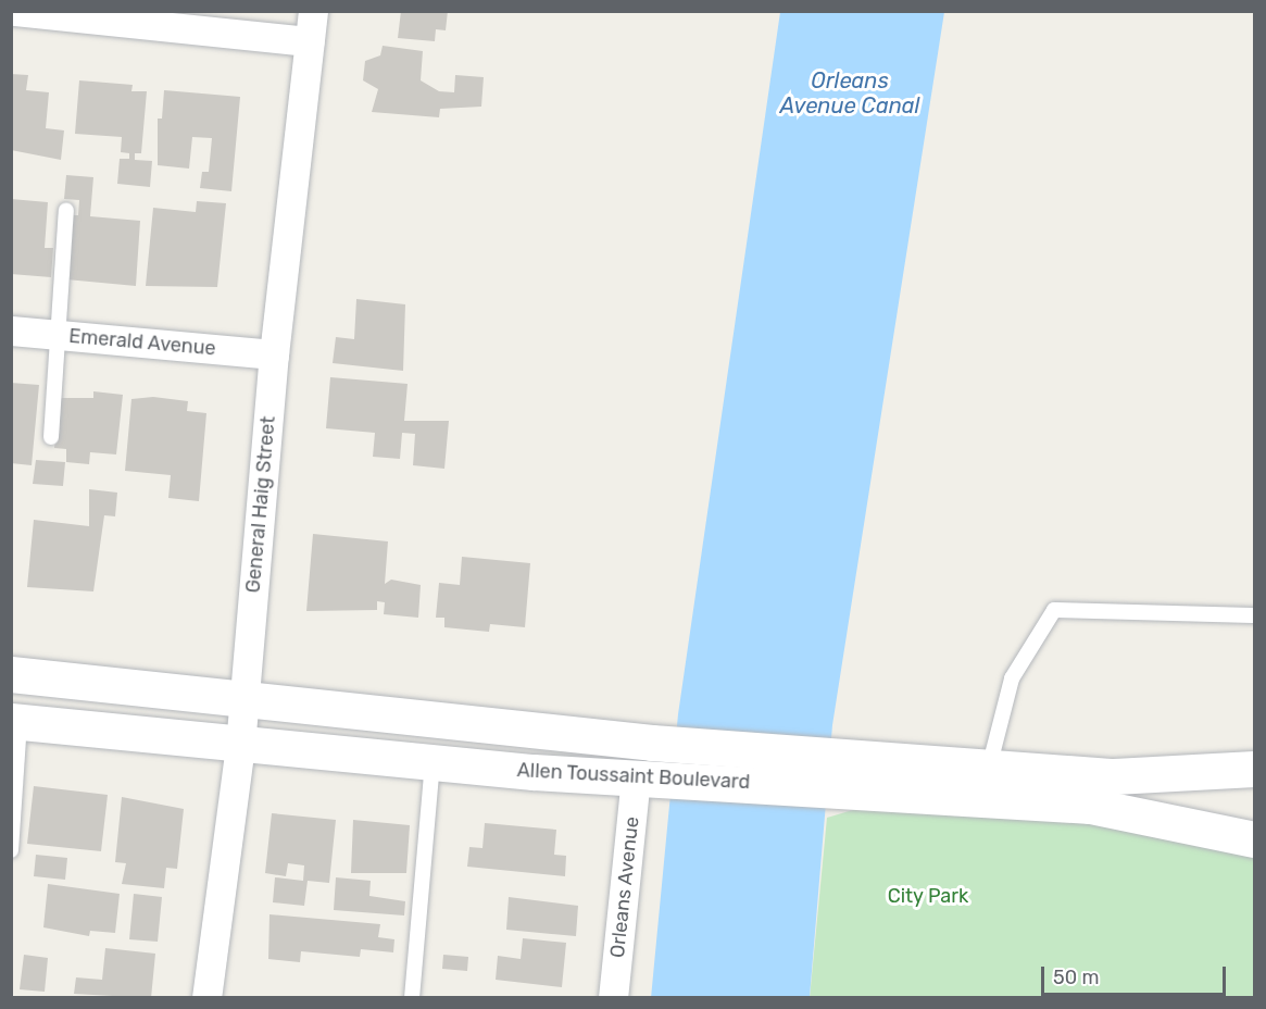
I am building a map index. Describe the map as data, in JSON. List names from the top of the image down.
{
  "streets": {
    "main road": ["Allen Toussaint Boulevard"],
    "street": ["Emerald Avenue", "General Haig Street", "Orleans Avenue"]
  },
  "crossings": [
    ["Emerald Avenue", "General Haig Street"],
    ["General Haig Street", "Allen Toussaint Boulevard"],
    ["Allen Toussaint Boulevard", "Orleans Avenue"]
  ],
  "water": ["Orleans Avenue Canal"],
  "parks": ["City Park"],
  "scale_bar": "50 m"
}
